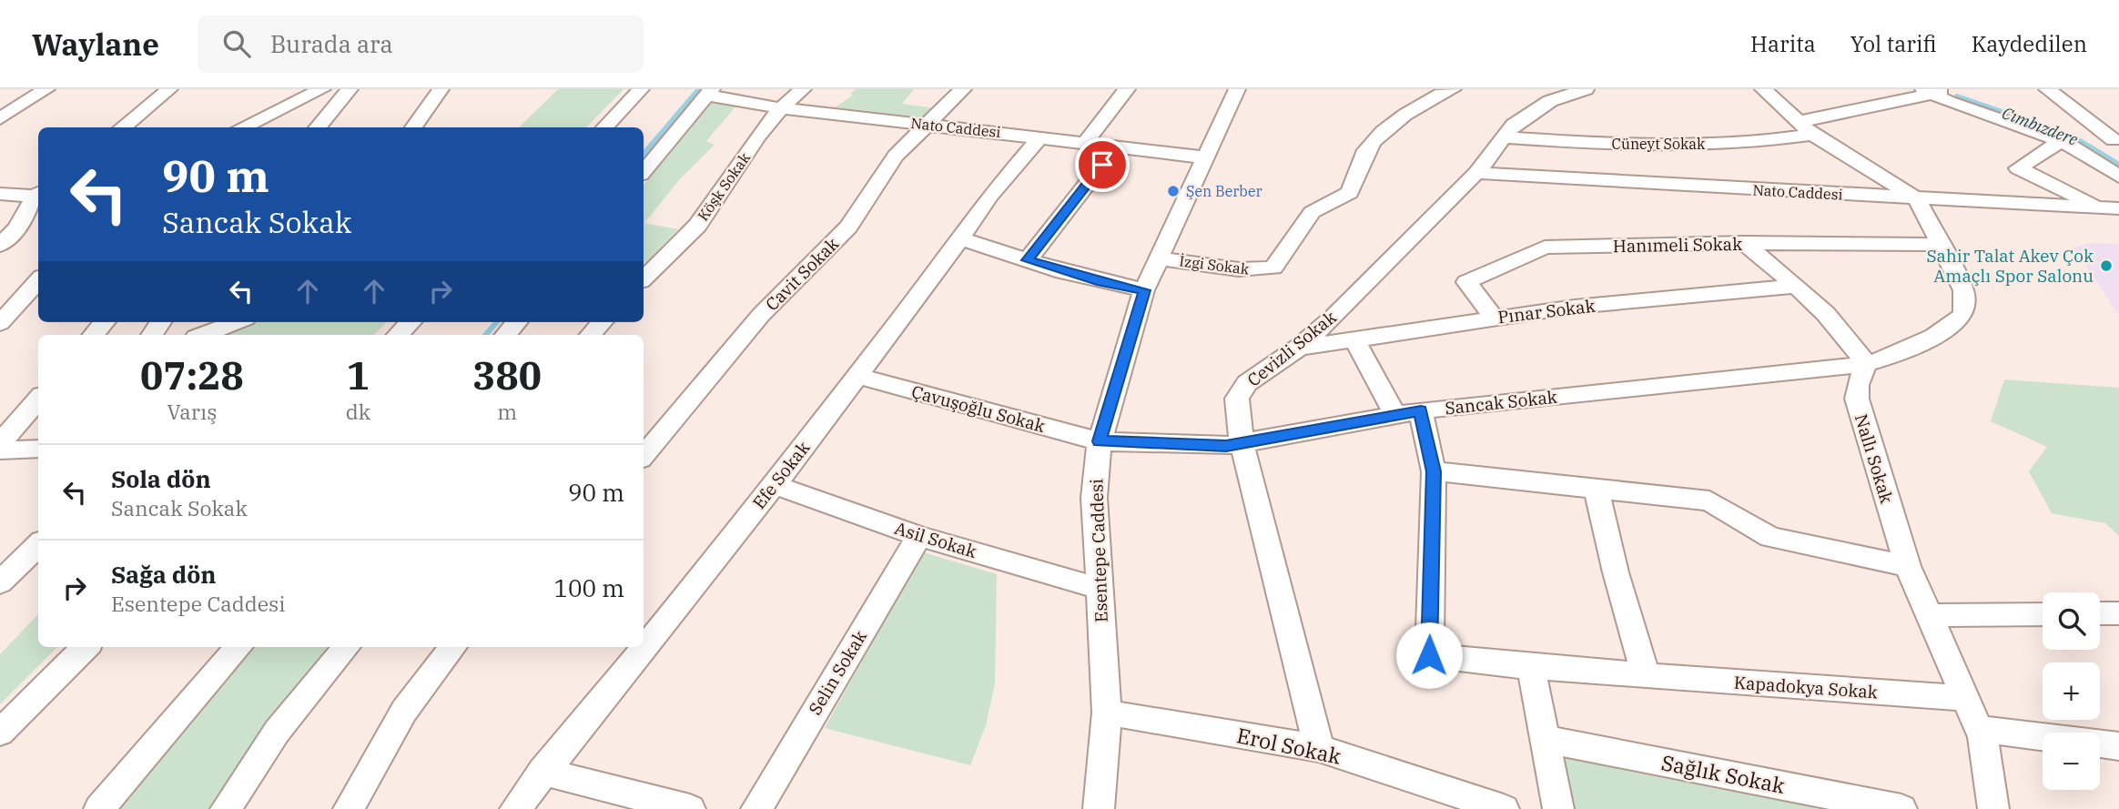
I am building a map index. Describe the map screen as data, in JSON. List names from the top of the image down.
{
  "streets": {
    "street": [
      "Nato Caddesi",
      "Cüneyt Sokak",
      "Köşk Sokak",
      "Hanımeli Sokak",
      "İzgi Sokak",
      "Cavit Sokak",
      "Pınar Sokak",
      "Cevizli Sokak",
      "Sancak Sokak",
      "Çavuşoğlu Sokak",
      "Nallı Sokak",
      "Efe Sokak",
      "Asil Sokak",
      "Esentepe Caddesi",
      "Selin Sokak",
      "Kapadokya Sokak",
      "Erol Sokak",
      "Sağlık Sokak"
    ]
  },
  "crossings": [
    ["Nato Caddesi", "Köşk Sokak"],
    ["Nato Caddesi", "Cavit Sokak"],
    ["Nato Caddesi", "Cevizli Sokak"],
    ["Nato Caddesi", "Efe Sokak"],
    ["Nato Caddesi", "Esentepe Caddesi"],
    ["Cüneyt Sokak", "Cevizli Sokak"],
    ["Hanımeli Sokak", "Pınar Sokak"],
    ["İzgi Sokak", "Esentepe Caddesi"],
    ["Pınar Sokak", "Cevizli Sokak"],
    ["Cevizli Sokak", "Sancak Sokak"],
    ["Cevizli Sokak", "Erol Sokak"],
    ["Sancak Sokak", "Çavuşoğlu Sokak"],
    ["Sancak Sokak", "Nallı Sokak"],
    ["Sancak Sokak", "Esentepe Caddesi"],
    ["Sancak Sokak", "Kapadokya Sokak"],
    ["Çavuşoğlu Sokak", "Efe Sokak"],
    ["Çavuşoğlu Sokak", "Esentepe Caddesi"],
    ["Nallı Sokak", "Kapadokya Sokak"],
    ["Efe Sokak", "Asil Sokak"],
    ["Asil Sokak", "Esentepe Caddesi"],
    ["Asil Sokak", "Selin Sokak"],
    ["Esentepe Caddesi", "Erol Sokak"]
  ],
  "water": ["Cımbızdere"],
  "places": ["Şen Berber", "Sahir Talat Akev Çok Amaçlı Spor Salonu"],
  "page": {
    "header": "Waylane",
    "search": "Burada ara",
    "nav": ["Harita", "Yol tarifi", "Kaydedilen"],
    "turn": ["90 m", "Sancak Sokak"],
    "eta": [
      "07:28",
      "Varış",
      "1",
      "dk",
      "380",
      "m"
    ],
    "list": [
      {
        "name": "Sola dön",
        "note": "Sancak Sokak",
        "value": "90 m"
      },
      {
        "name": "Sağa dön",
        "note": "Esentepe Caddesi",
        "value": "100 m"
      }
    ],
    "map_buttons": ["+", "−"]
  }
}
